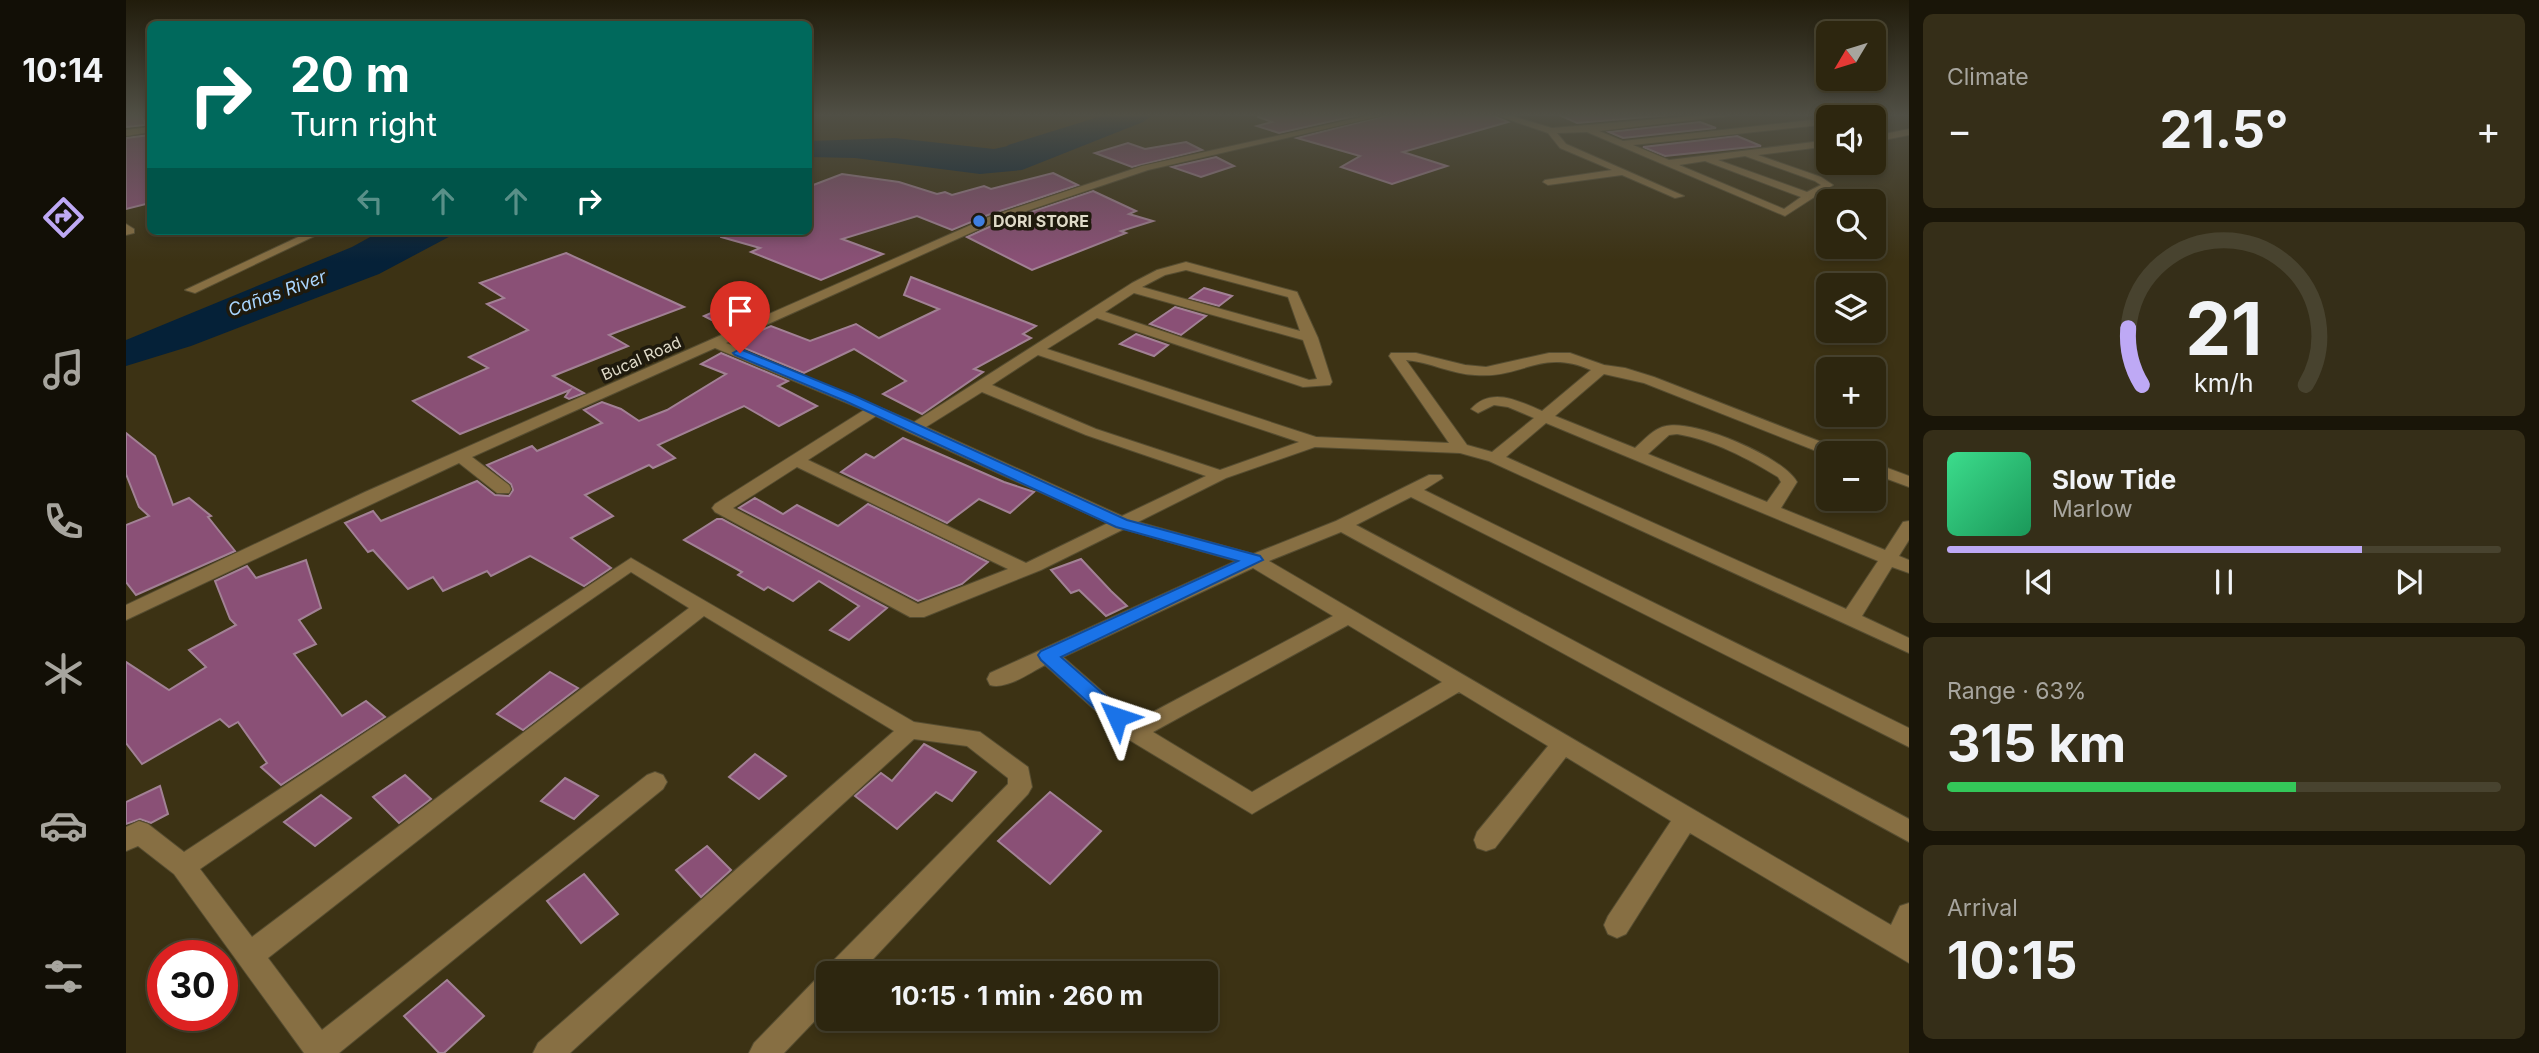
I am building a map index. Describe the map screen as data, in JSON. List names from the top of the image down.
{
  "streets": {
    "street": ["Bucal Road"]
  },
  "water": ["Cañas River"],
  "places": ["DORI STORE"],
  "north": "bottom left",
  "page": {
    "tabs": "10:14",
    "tile": [
      "Climate",
      ["Range · 63%", "315 km"],
      ["Arrival", "10:15"]
    ],
    "map_buttons": ["+", "−"],
    "turn": ["20 m", "Turn right"],
    "heat": ["−", "21.5°", "+"],
    "song": ["Slow Tide", "Marlow"],
    "limit": "30",
    "trip": "10:15 · 1 min · 260 m",
    "gauge": ["21", "km/h"]
  }
}
